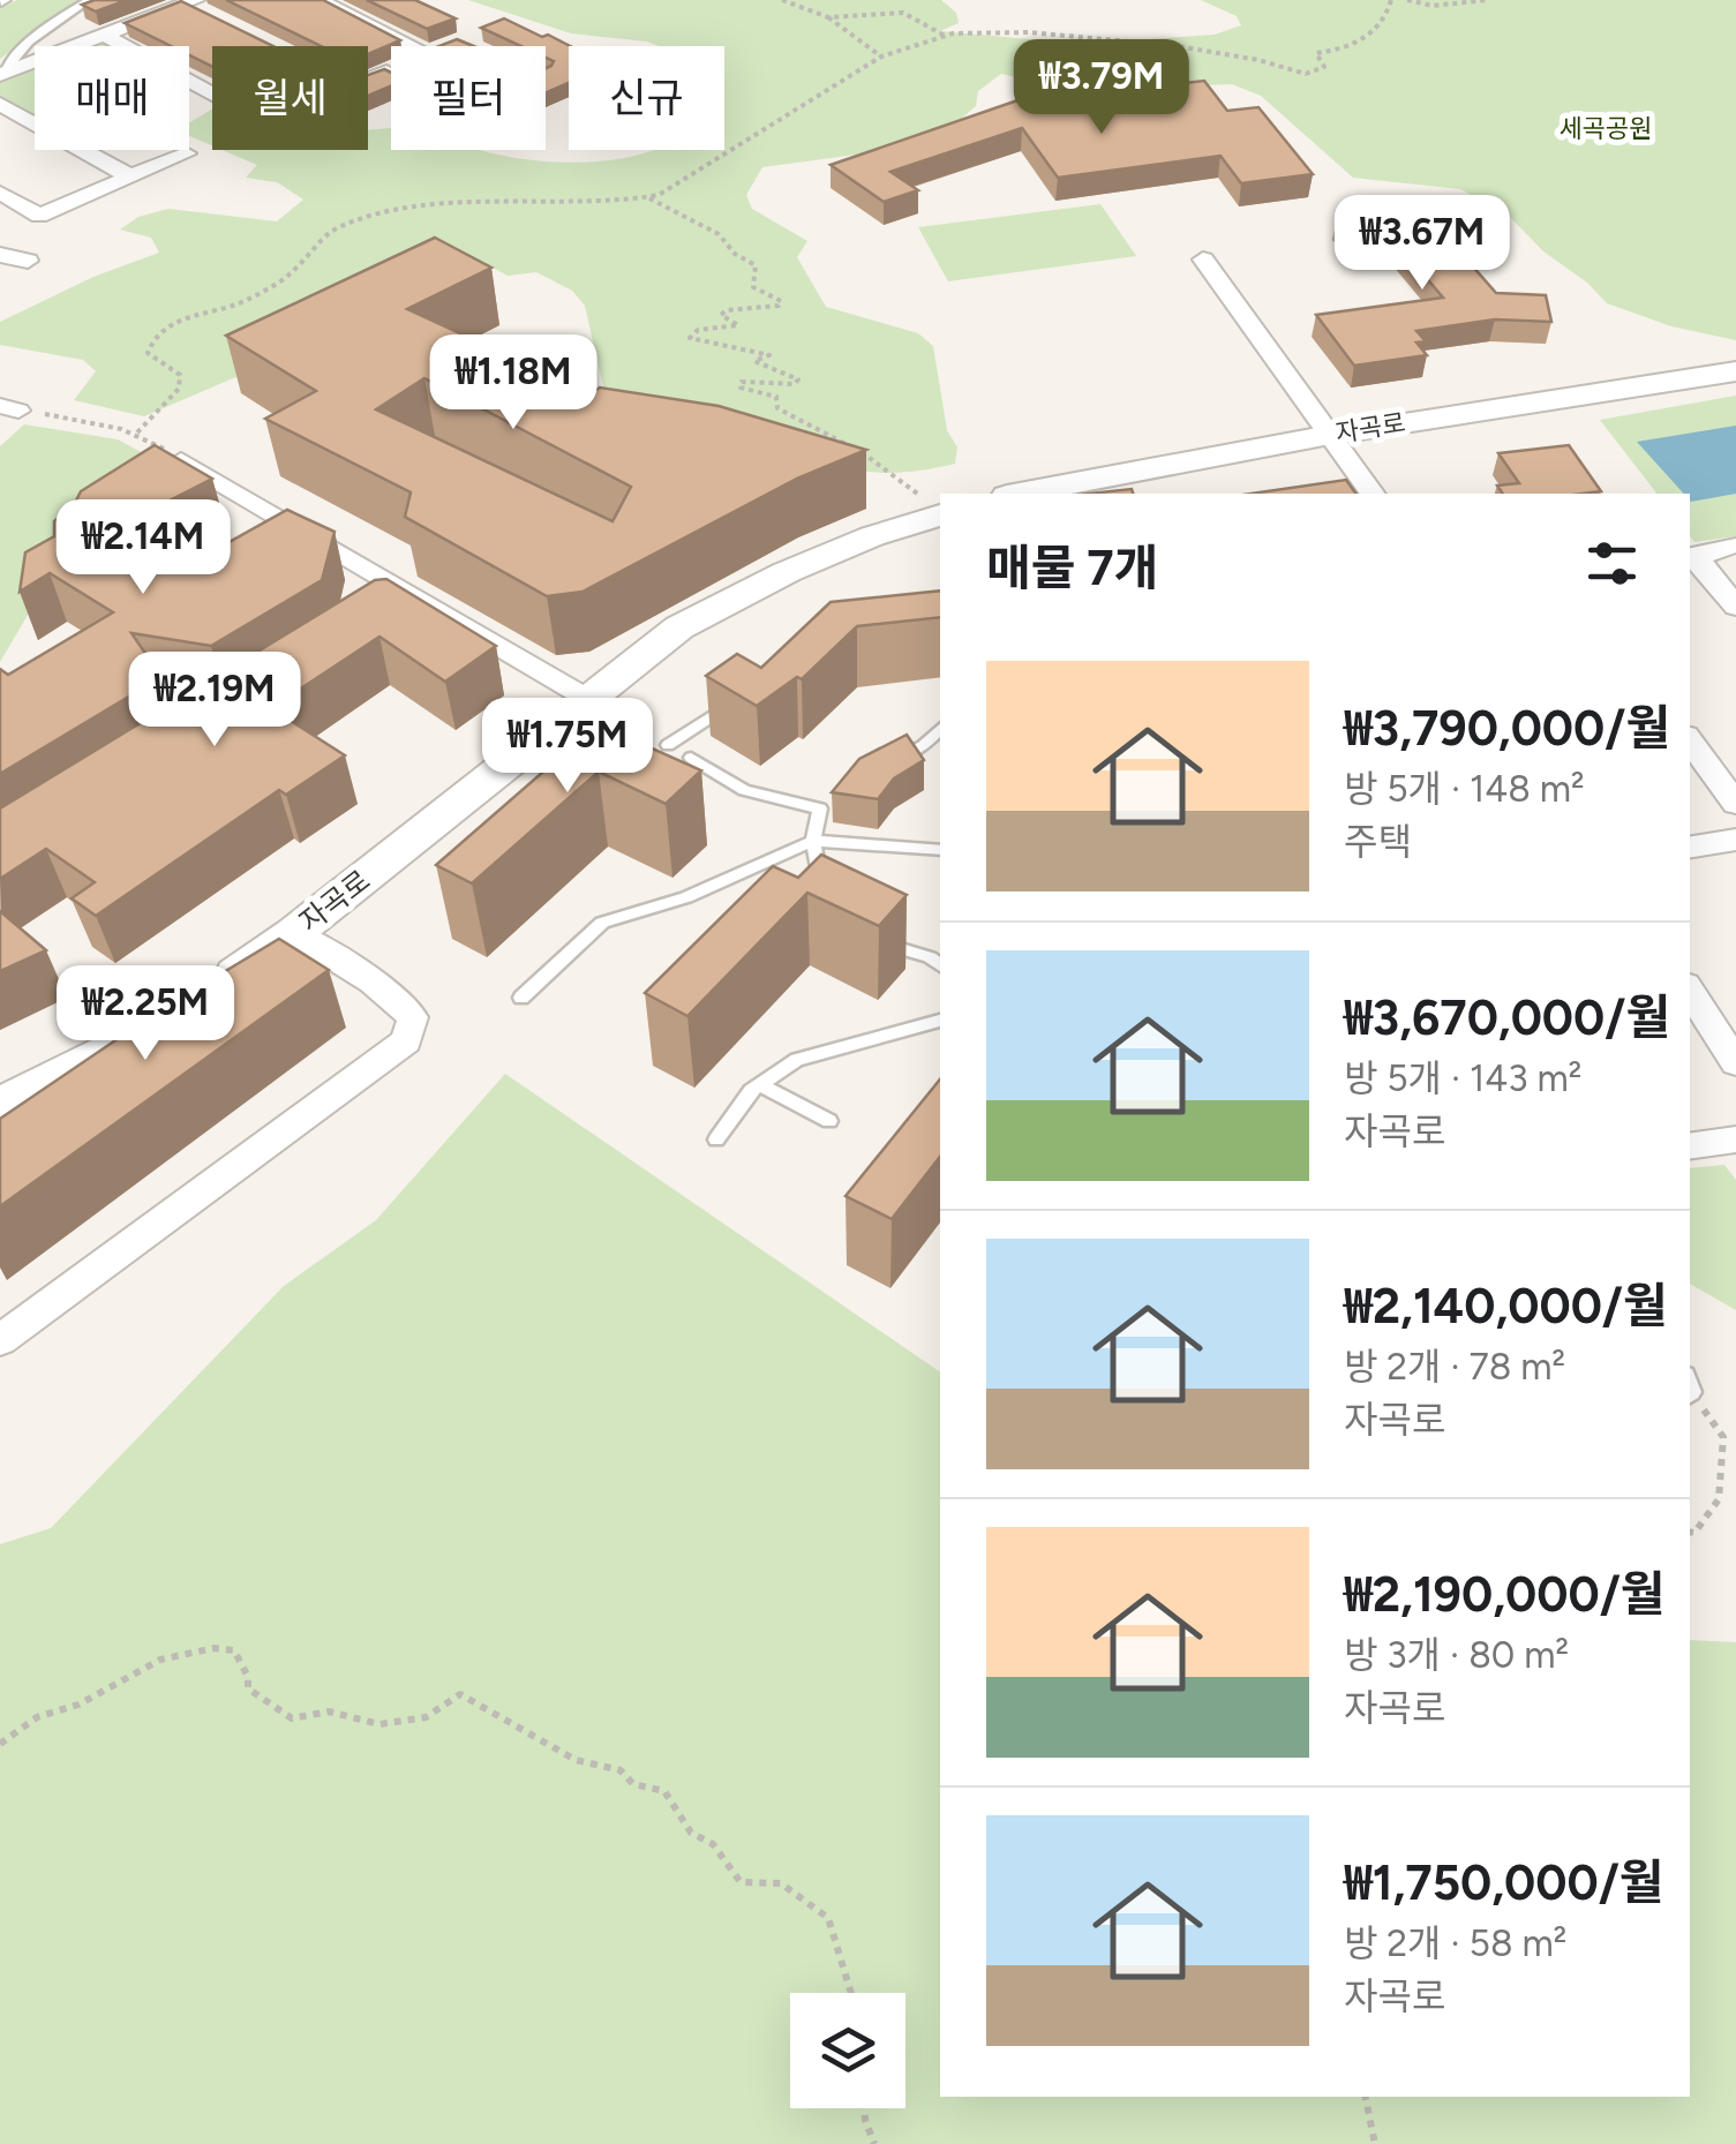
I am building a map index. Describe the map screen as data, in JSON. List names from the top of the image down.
{
  "streets": {
    "main road": ["자곡로"]
  },
  "parks": ["세곡공원"],
  "page": {
    "price": [
      "₩3.79M",
      "₩3.67M",
      "₩1.18M",
      "₩2.14M",
      "₩2.19M",
      "₩1.75M",
      "₩2.25M"
    ],
    "chip": [
      "매매",
      "월세",
      "필터",
      "신규"
    ],
    "heading": "매물 7개",
    "list": [
      {
        "name": "₩3,790,000/월",
        "note": "방 5개 · 148 m² · 주택"
      },
      {
        "name": "₩3,670,000/월",
        "note": "방 5개 · 143 m² · 자곡로"
      },
      {
        "name": "₩2,140,000/월",
        "note": "방 2개 · 78 m² · 자곡로"
      },
      {
        "name": "₩2,190,000/월",
        "note": "방 3개 · 80 m² · 자곡로"
      },
      {
        "name": "₩1,750,000/월",
        "note": "방 2개 · 58 m² · 자곡로"
      }
    ]
  }
}
